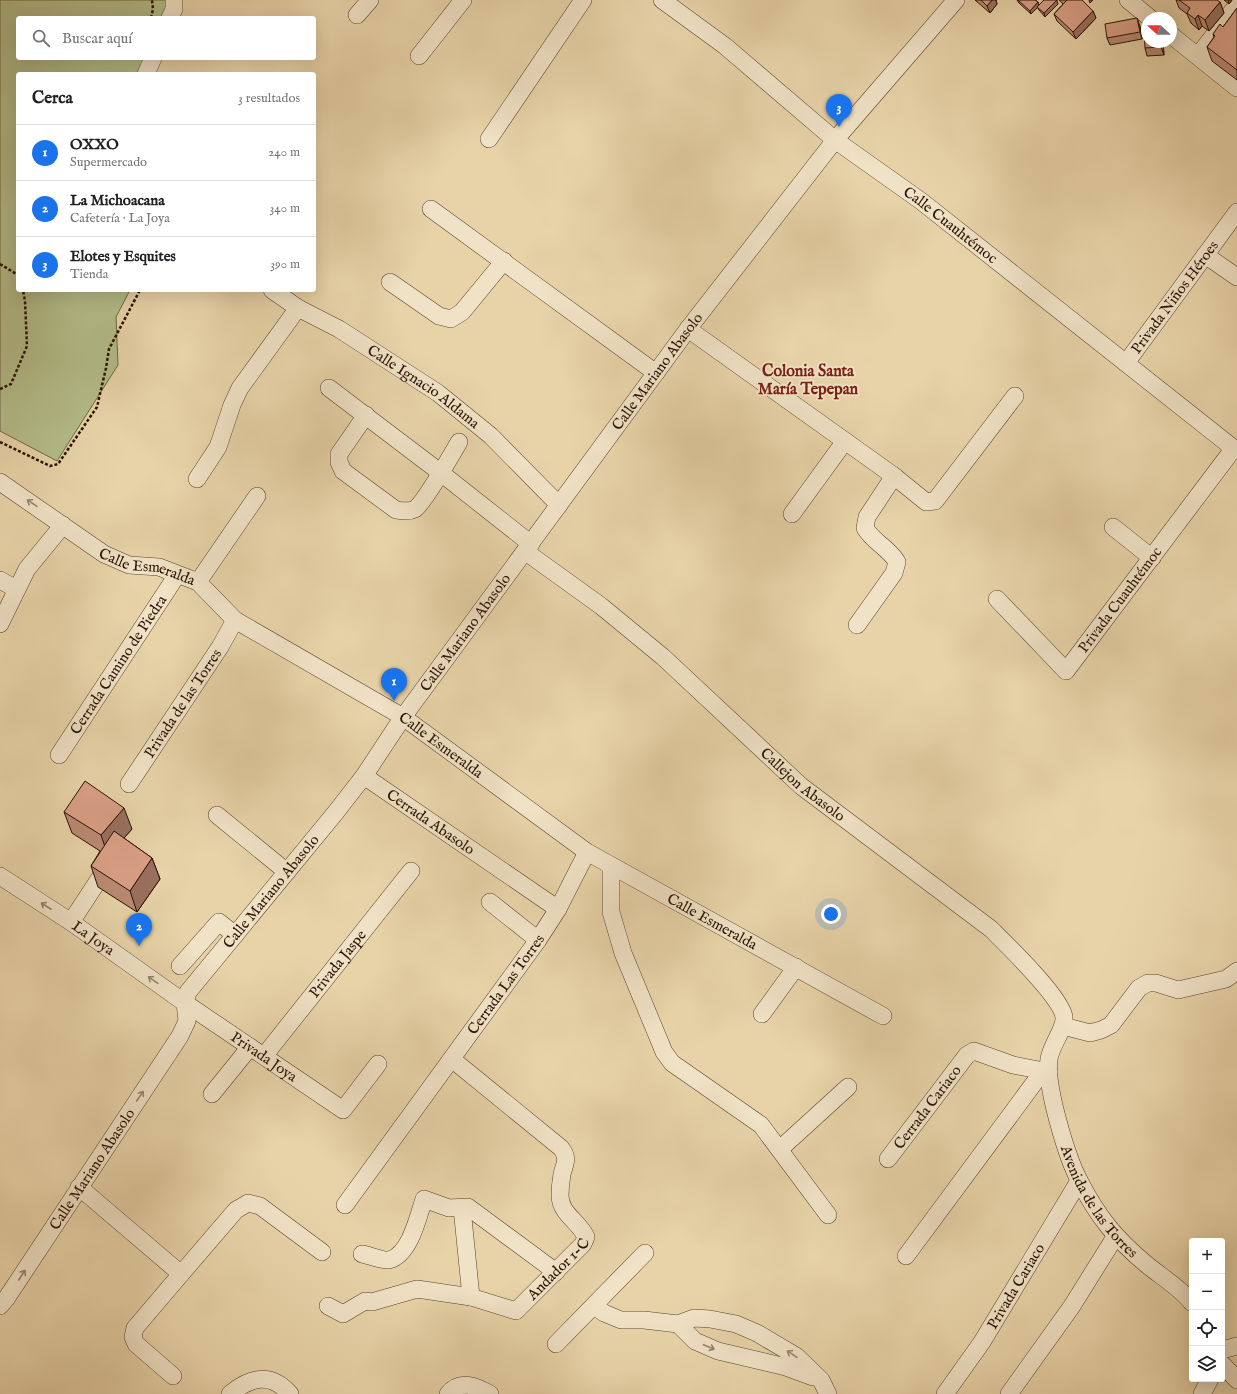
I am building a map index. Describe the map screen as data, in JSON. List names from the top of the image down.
{
  "streets": {
    "street": [
      "Calle Cuauhtémoc",
      "Privada Niños Héroes",
      "Calle Mariano Abasolo",
      "Calle Ignacio Aldama",
      "Calle Esmeralda",
      "Privada Cuauhtémoc",
      "Cerrada Camino de Piedra",
      "Privada de las Torres",
      "Callejon Abasolo",
      "Cerrada Abasolo",
      "La Joya",
      "Privada Jaspe",
      "Cerrada Las Torres",
      "Privada Joya",
      "Cerrada Cariaco",
      "Avenida de las Torres",
      "Andador 1-C",
      "Privada Cariaco"
    ]
  },
  "crossings": [
    ["Calle Cuauhtémoc", "Privada Niños Héroes"],
    ["Calle Cuauhtémoc", "Calle Mariano Abasolo"],
    ["Calle Cuauhtémoc", "Privada Cuauhtémoc"],
    ["Calle Mariano Abasolo", "Calle Ignacio Aldama"],
    ["Calle Mariano Abasolo", "Calle Esmeralda"],
    ["Calle Mariano Abasolo", "Callejon Abasolo"],
    ["Calle Mariano Abasolo", "Cerrada Abasolo"],
    ["Calle Mariano Abasolo", "La Joya"],
    ["Calle Mariano Abasolo", "Privada Joya"],
    ["Calle Esmeralda", "Cerrada Camino de Piedra"],
    ["Calle Esmeralda", "Privada de las Torres"],
    ["Calle Esmeralda", "Cerrada Las Torres"],
    ["Callejon Abasolo", "Avenida de las Torres"],
    ["Cerrada Abasolo", "Cerrada Las Torres"],
    ["La Joya", "Privada Joya"],
    ["Privada Jaspe", "Privada Joya"],
    ["Cerrada Las Torres", "Andador 1-C"],
    ["Cerrada Cariaco", "Avenida de las Torres"],
    ["Avenida de las Torres", "Privada Cariaco"]
  ],
  "one_way": ["La Joya"],
  "districts": ["Colonia Santa María Tepepan"],
  "north": "left",
  "page": {
    "search": "Buscar aquí",
    "heading": ["Cerca", "3 resultados"],
    "pins": ["3", "1", "2"],
    "list": [
      {
        "mark": "1",
        "name": "OXXO",
        "note": "Supermercado",
        "value": "240 m"
      },
      {
        "mark": "2",
        "name": "La Michoacana",
        "note": "Cafetería · La Joya",
        "value": "340 m"
      },
      {
        "mark": "3",
        "name": "Elotes y Esquites",
        "note": "Tienda",
        "value": "390 m"
      }
    ],
    "map_buttons": ["+", "−"]
  }
}
